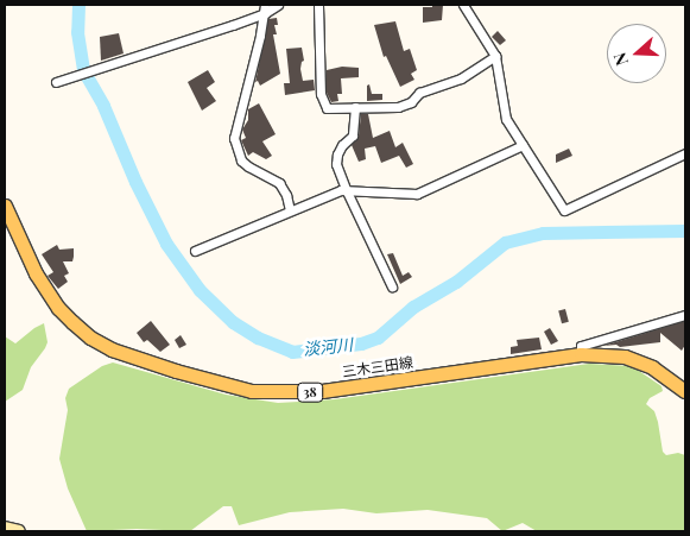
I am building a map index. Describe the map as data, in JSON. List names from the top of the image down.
{
  "streets": {
    "main road": ["三木三田線", "38"]
  },
  "water": ["淡河川"],
  "north": "left"
}
